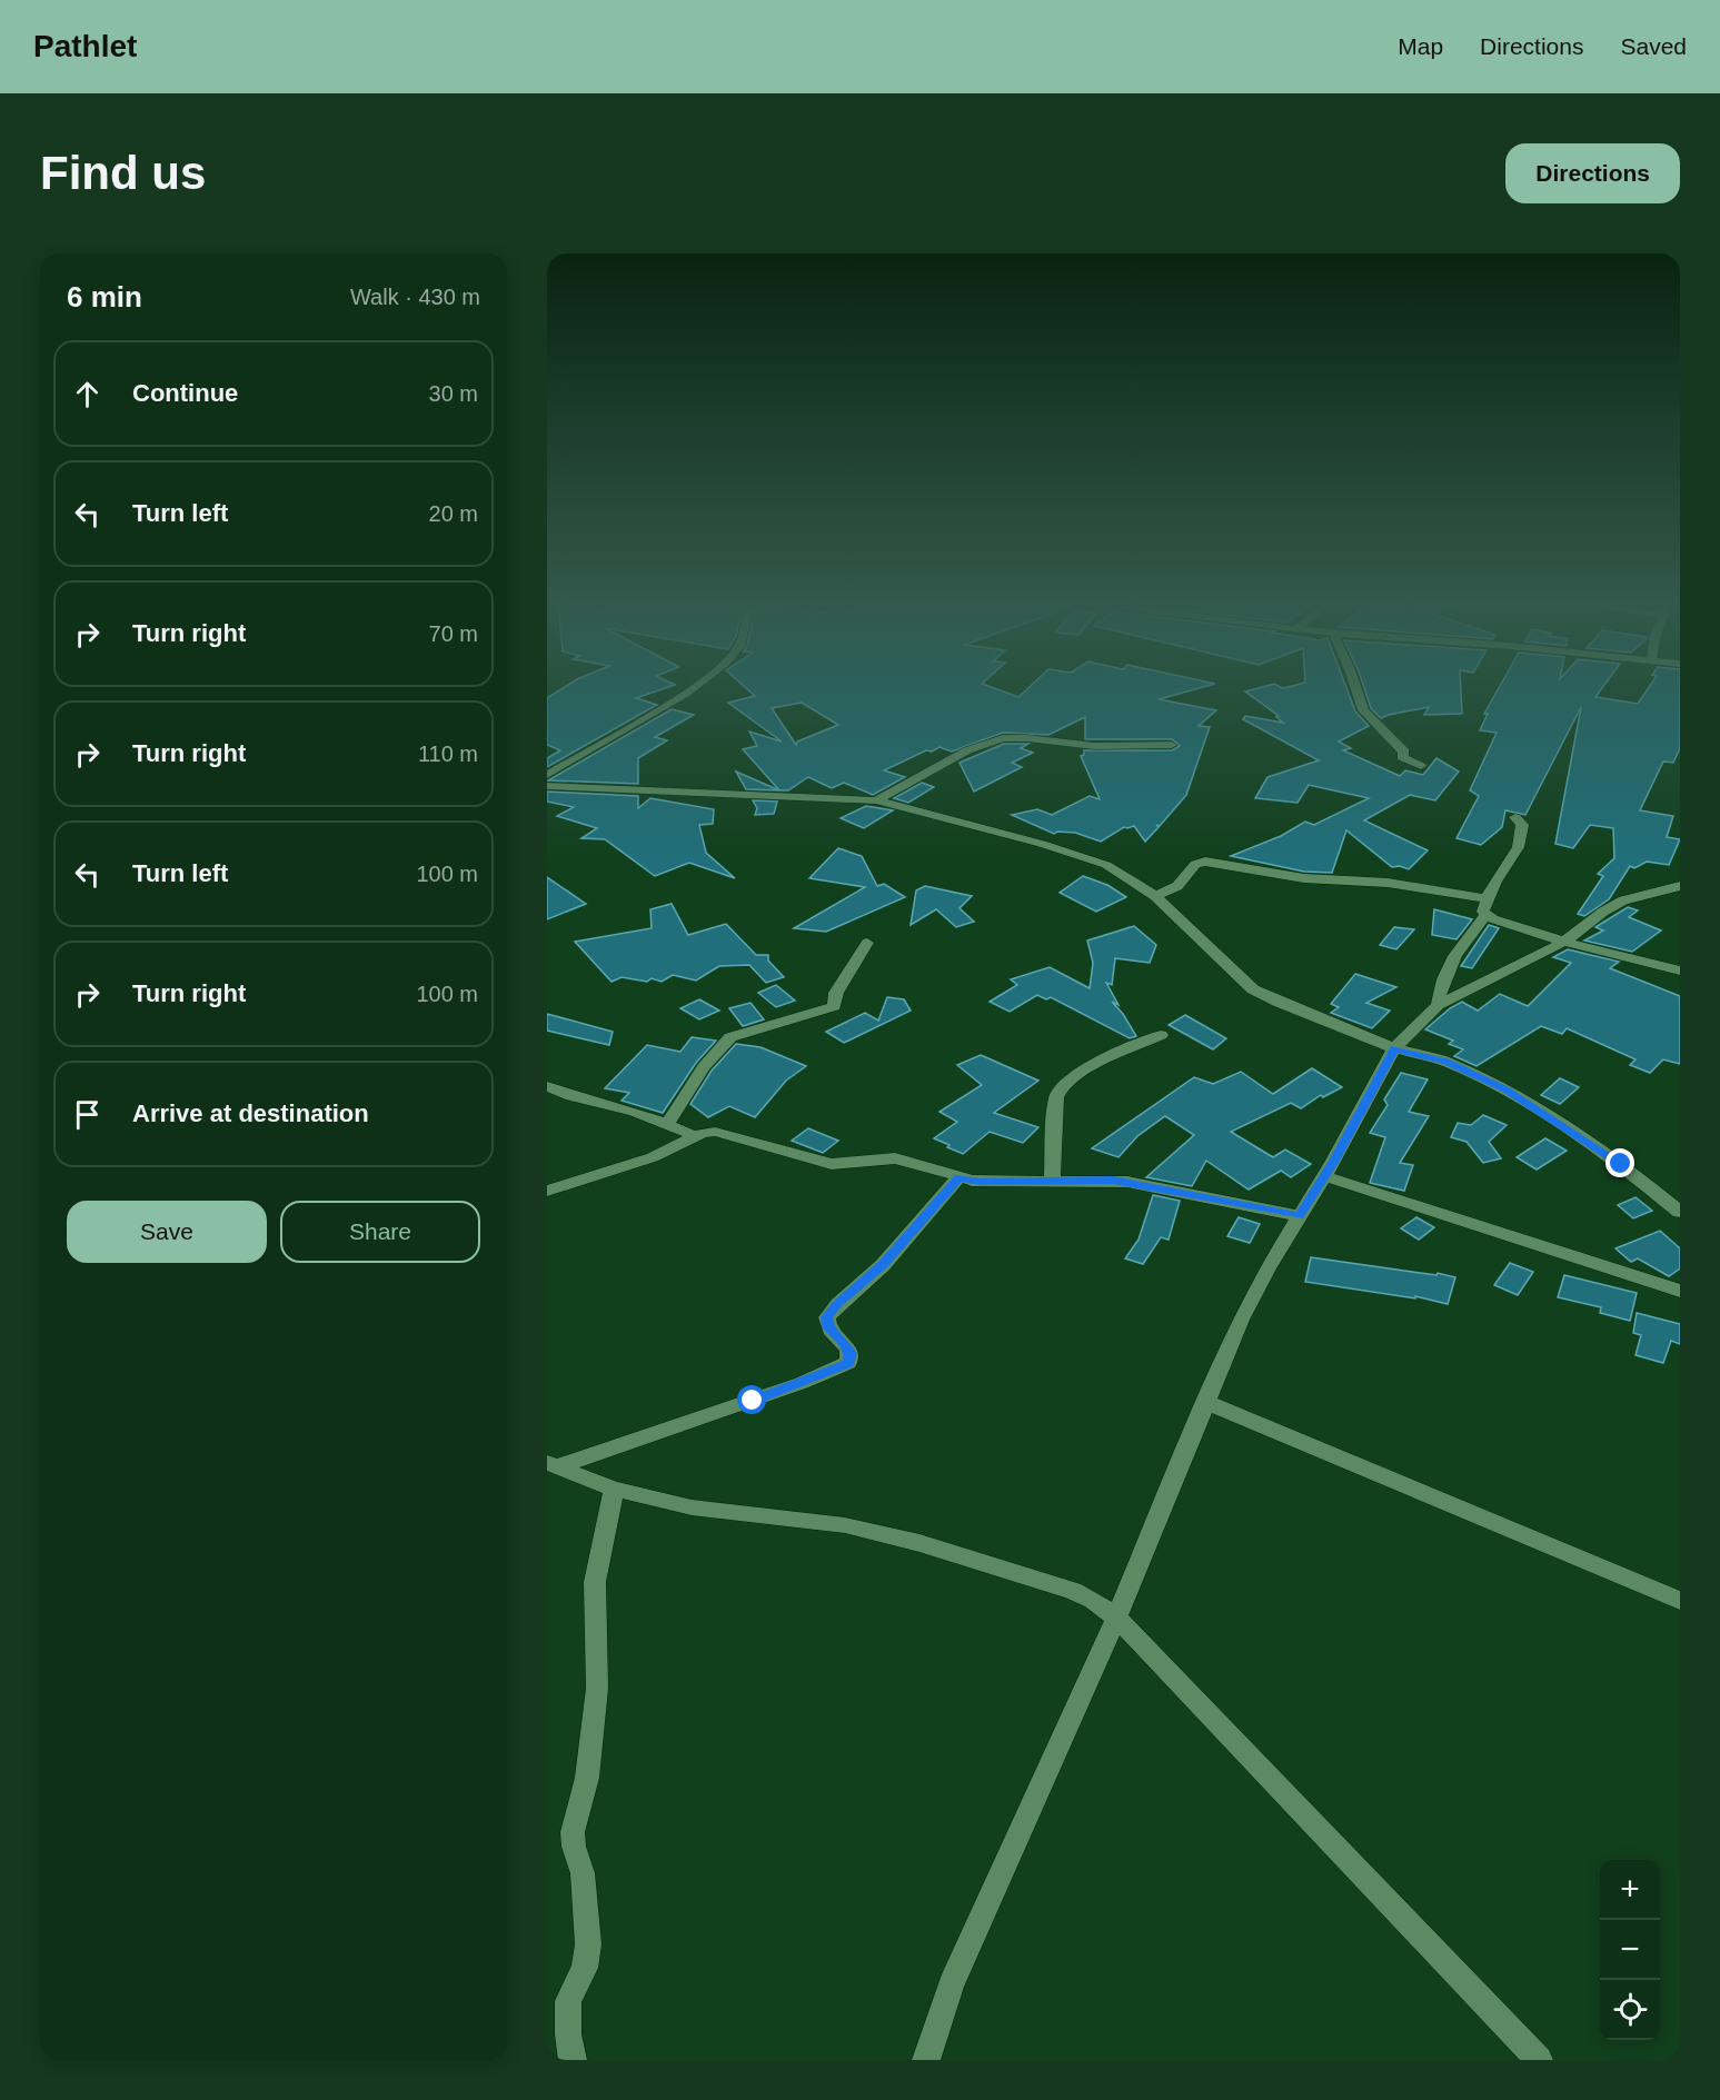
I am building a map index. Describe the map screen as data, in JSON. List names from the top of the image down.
{
  "page": {
    "header": "Pathlet",
    "nav": ["Map", "Directions", "Saved"],
    "buttons": [
      "Directions",
      ["Save", "Share"]
    ],
    "title": "Find us",
    "heading": ["6 min", "Walk · 430 m"],
    "list": [
      ["Continue", "30 m"],
      ["Turn left", "20 m"],
      ["Turn right", "70 m"],
      ["Turn right", "110 m"],
      ["Turn left", "100 m"],
      ["Turn right", "100 m"],
      "Arrive at destination"
    ],
    "map_buttons": ["+", "−"]
  }
}
